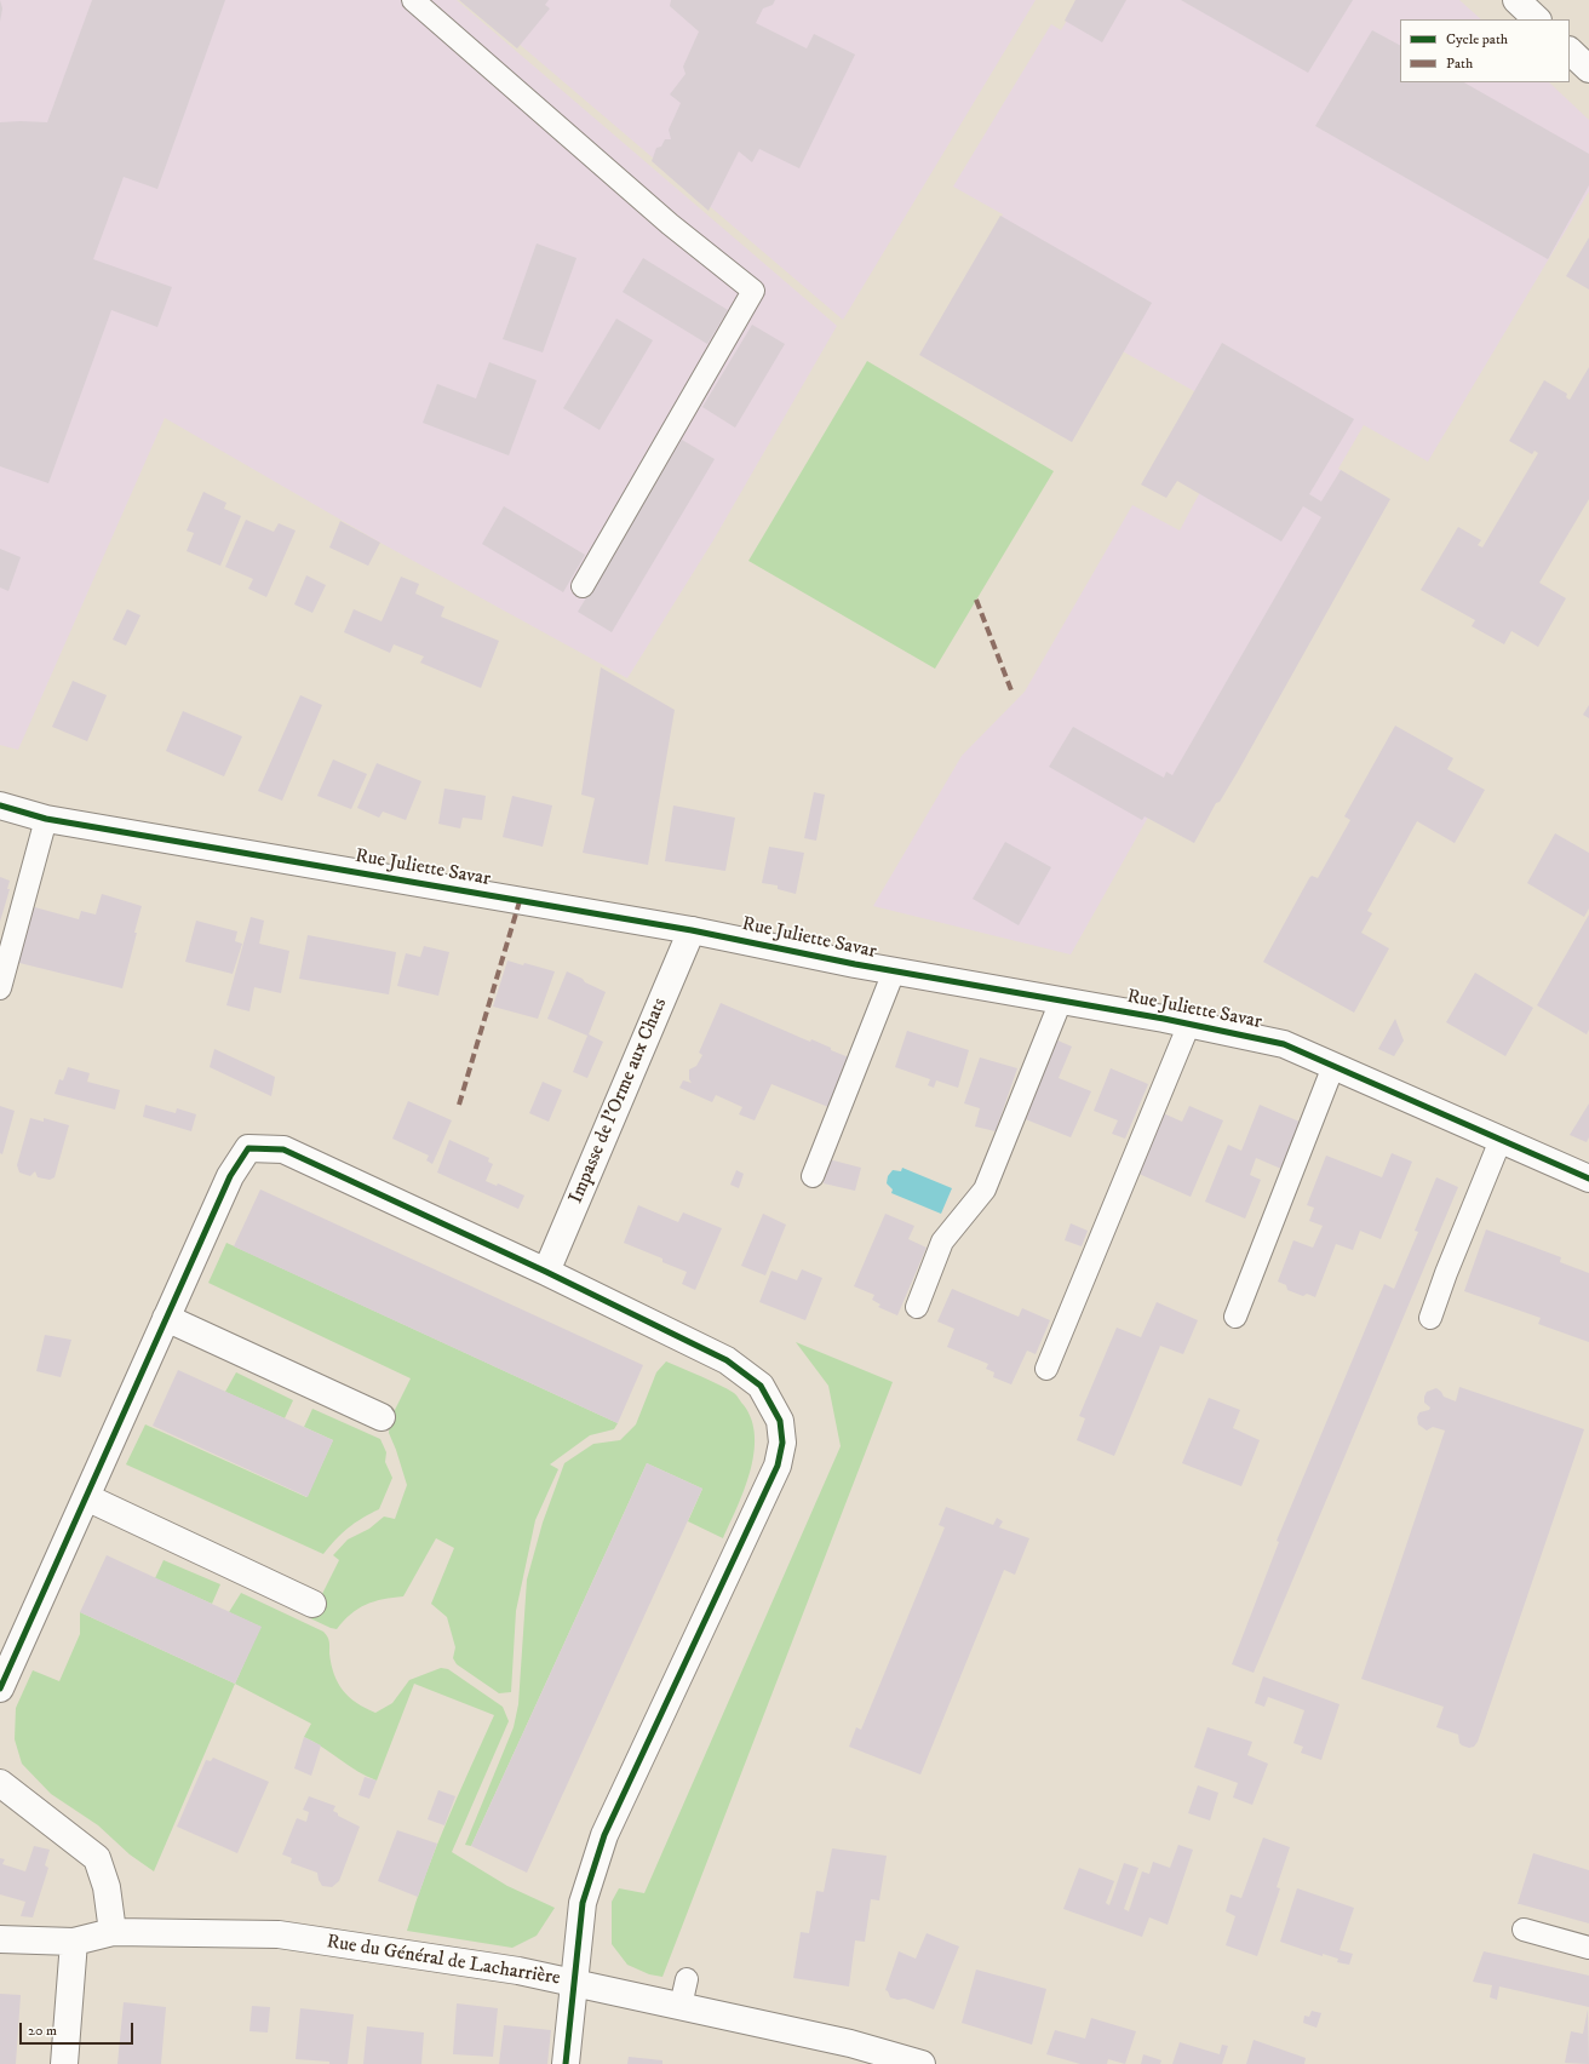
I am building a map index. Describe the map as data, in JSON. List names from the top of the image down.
{
  "streets": {
    "street": ["Rue Juliette Savar", "Impasse de l'Orme aux Chats", "Rue du Général de Lacharrière"]
  },
  "crossings": [
    ["Rue Juliette Savar", "Impasse de l'Orme aux Chats"]
  ],
  "legend": ["Cycle path", "Path"],
  "scale_bar": "20 m"
}
